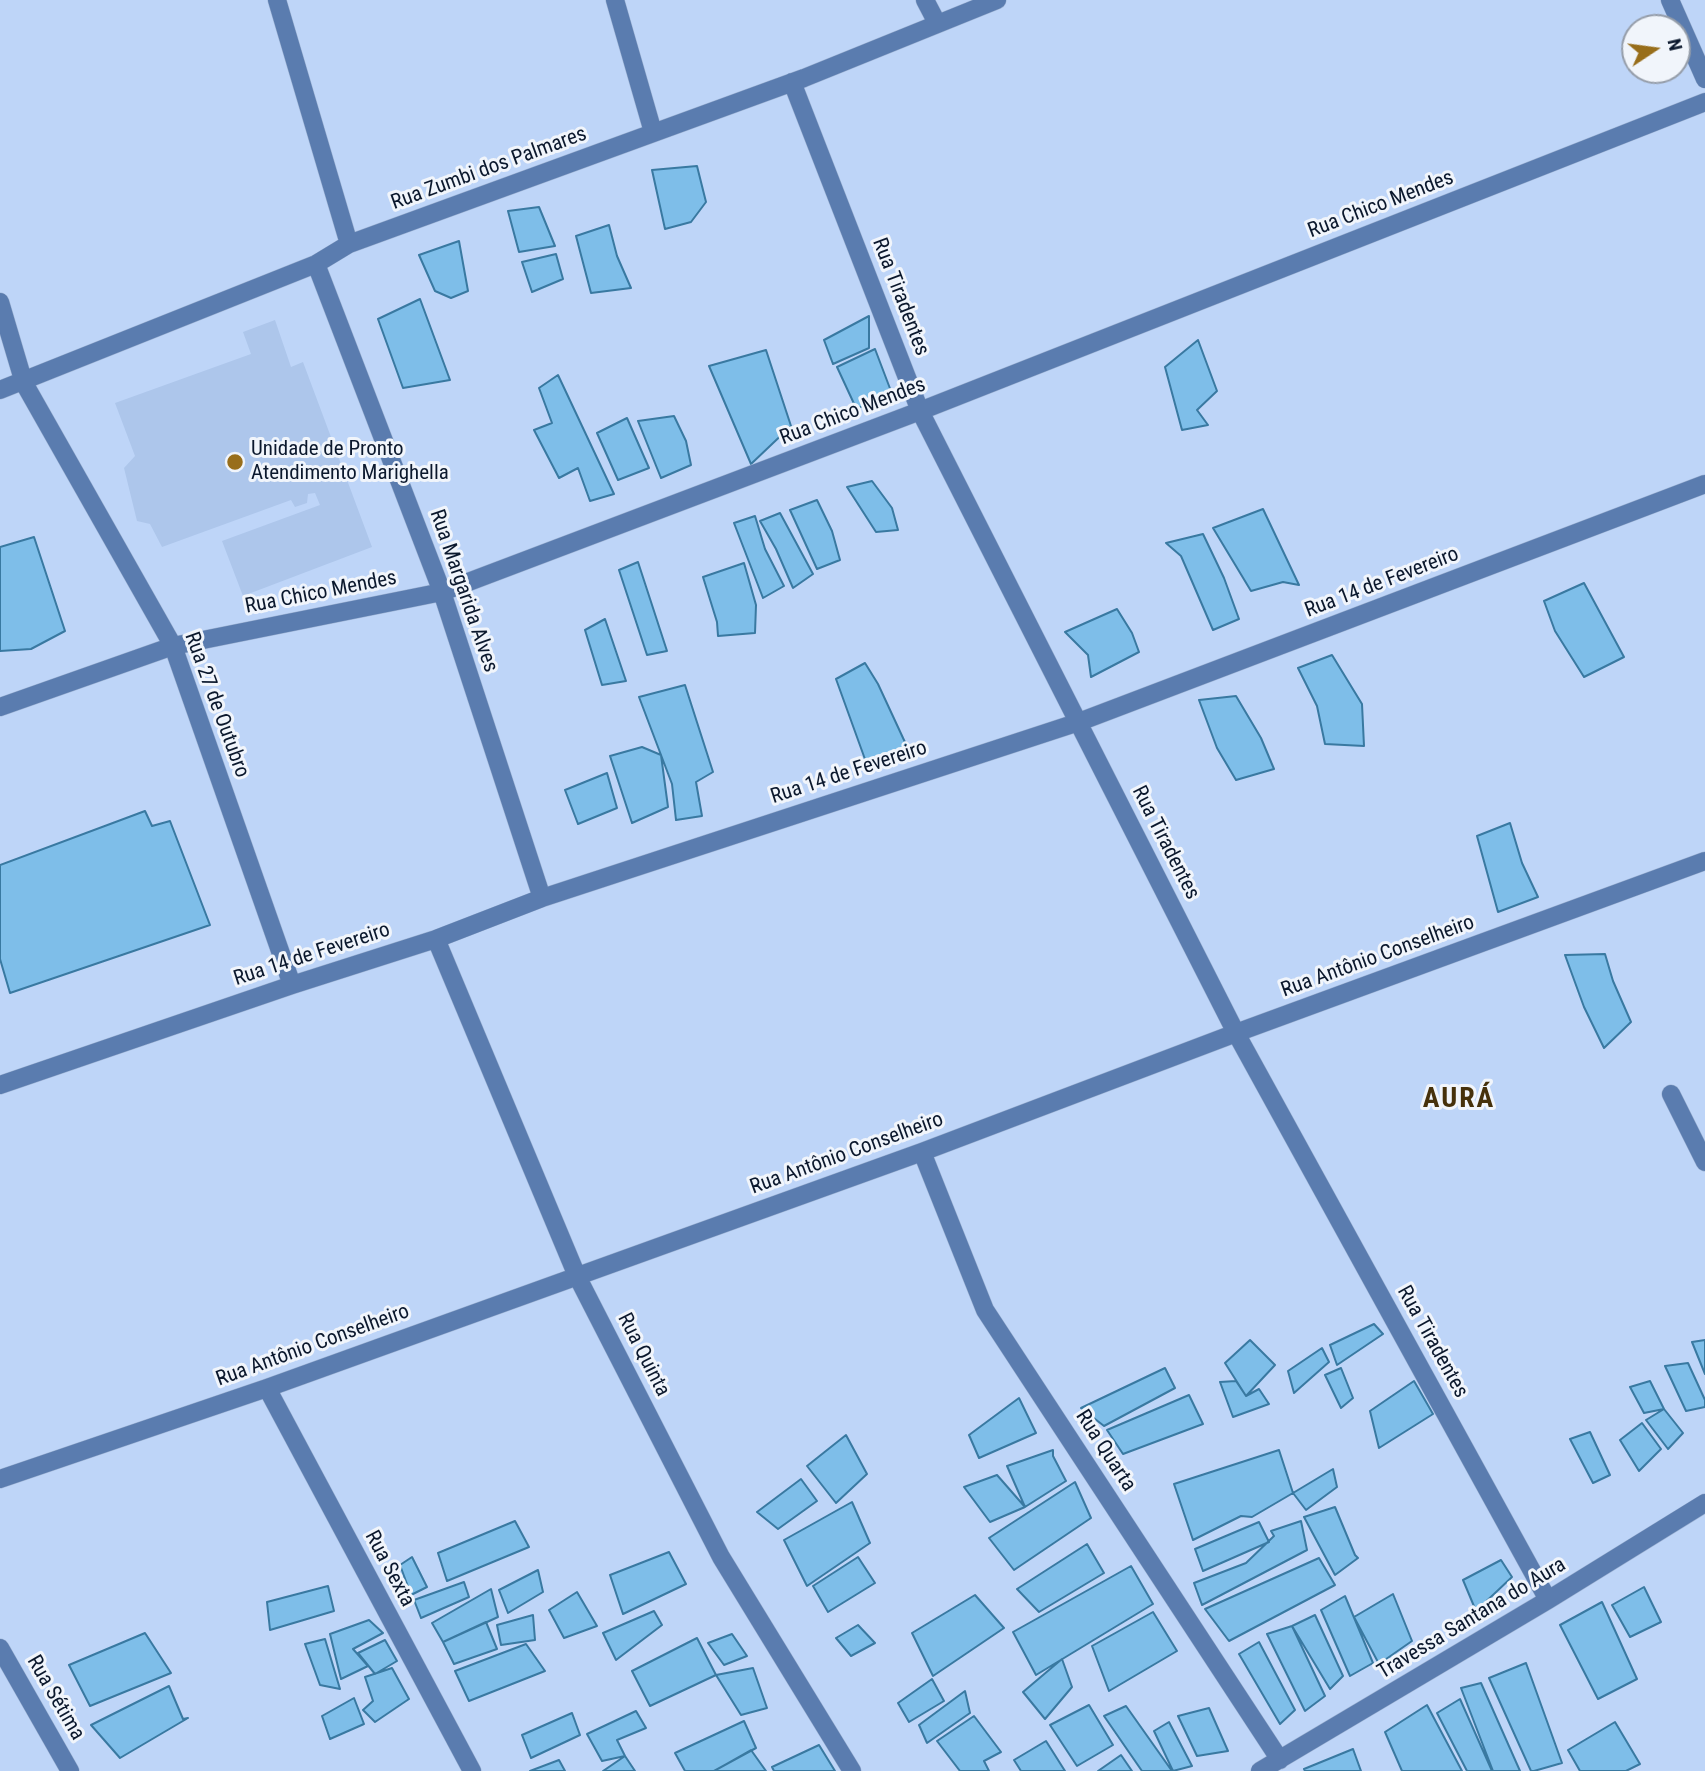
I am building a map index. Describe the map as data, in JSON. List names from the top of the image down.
{
  "streets": {
    "street": [
      "Rua Zumbi dos Palmares",
      "Rua Chico Mendes",
      "Rua Tiradentes",
      "Rua 14 de Fevereiro",
      "Rua Margarida Alves",
      "Rua 27 de Outubro",
      "Rua Antônio Conselheiro",
      "Rua Quinta",
      "Rua Quarta",
      "Rua Sexta",
      "Travessa Santana do Aura",
      "Rua Sétima"
    ]
  },
  "crossings": [
    ["Rua Zumbi dos Palmares", "Rua Tiradentes"],
    ["Rua Zumbi dos Palmares", "Rua Margarida Alves"],
    ["Rua Zumbi dos Palmares", "Rua 27 de Outubro"],
    ["Rua Chico Mendes", "Rua Tiradentes"],
    ["Rua Chico Mendes", "Rua Margarida Alves"],
    ["Rua Chico Mendes", "Rua 27 de Outubro"],
    ["Rua Tiradentes", "Rua 14 de Fevereiro"],
    ["Rua Tiradentes", "Rua Antônio Conselheiro"],
    ["Rua Tiradentes", "Travessa Santana do Aura"],
    ["Rua 14 de Fevereiro", "Rua Margarida Alves"],
    ["Rua 14 de Fevereiro", "Rua 27 de Outubro"],
    ["Rua 14 de Fevereiro", "Rua Quinta"],
    ["Rua Antônio Conselheiro", "Rua Quinta"],
    ["Rua Antônio Conselheiro", "Rua Quarta"],
    ["Rua Antônio Conselheiro", "Rua Sexta"],
    ["Rua Quarta", "Travessa Santana do Aura"]
  ],
  "districts": ["AURÁ"],
  "places": ["Unidade de Pronto Atendimento Marighella"],
  "north": "right"
}
